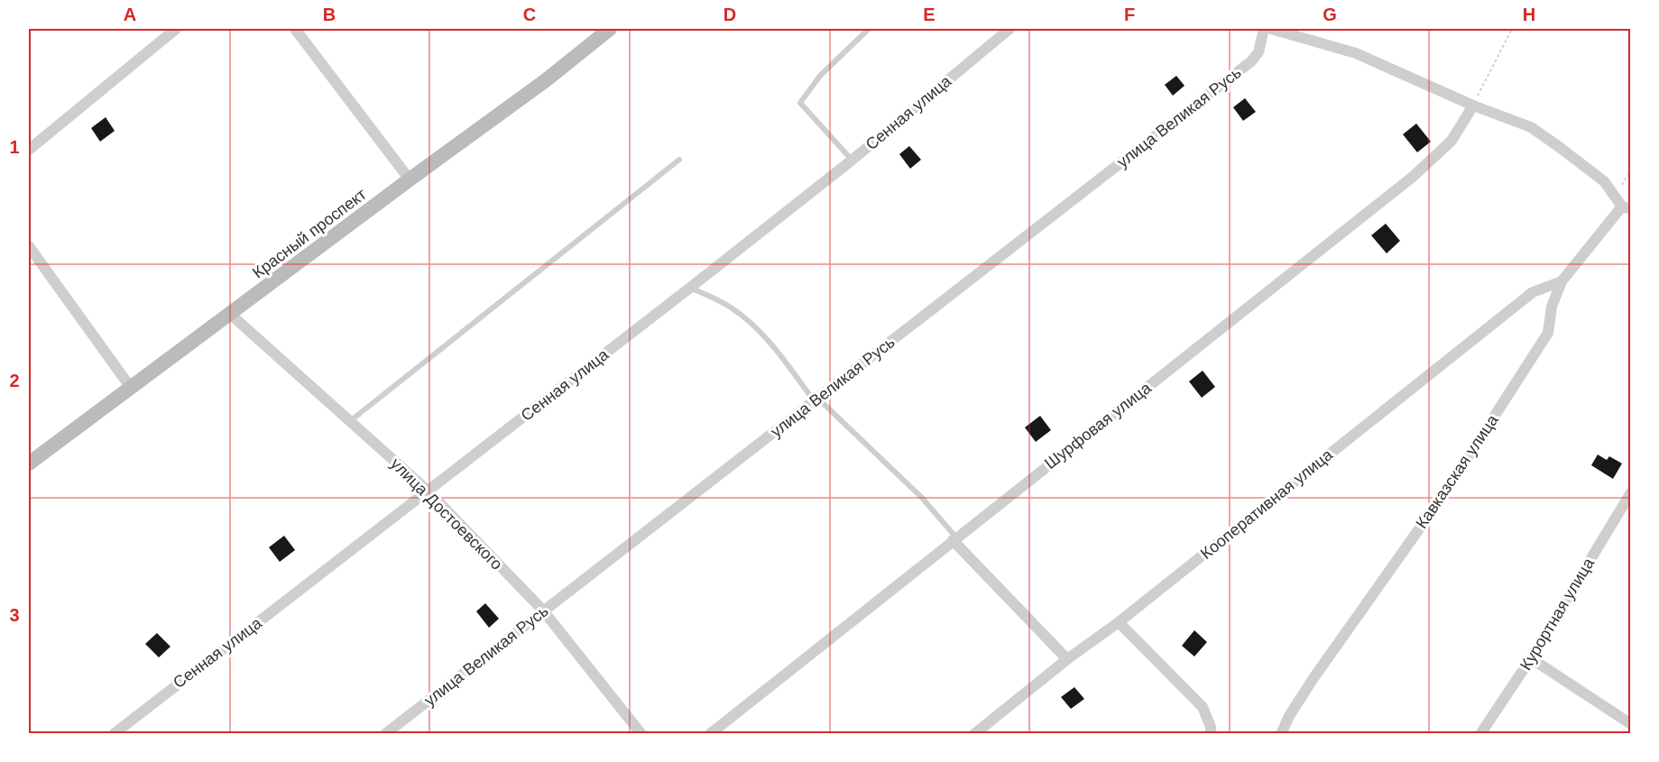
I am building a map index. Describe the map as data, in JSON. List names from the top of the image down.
{
  "streets": {
    "street": [
      "Сенная улица",
      "улица Великая Русь",
      "Красный проспект",
      "Шурфовая улица",
      "Кавказская улица",
      "Кооперативная улица",
      "улица Достоевского",
      "Курортная улица"
    ]
  },
  "crossings": [
    ["Сенная улица", "улица Достоевского"],
    ["улица Великая Русь", "улица Достоевского"],
    ["Красный проспект", "улица Достоевского"],
    ["Кавказская улица", "Кооперативная улица"]
  ],
  "grid": {
    "columns": [
      "A",
      "B",
      "C",
      "D",
      "E",
      "F",
      "G",
      "H"
    ],
    "rows": ["1", "2", "3"]
  }
}
